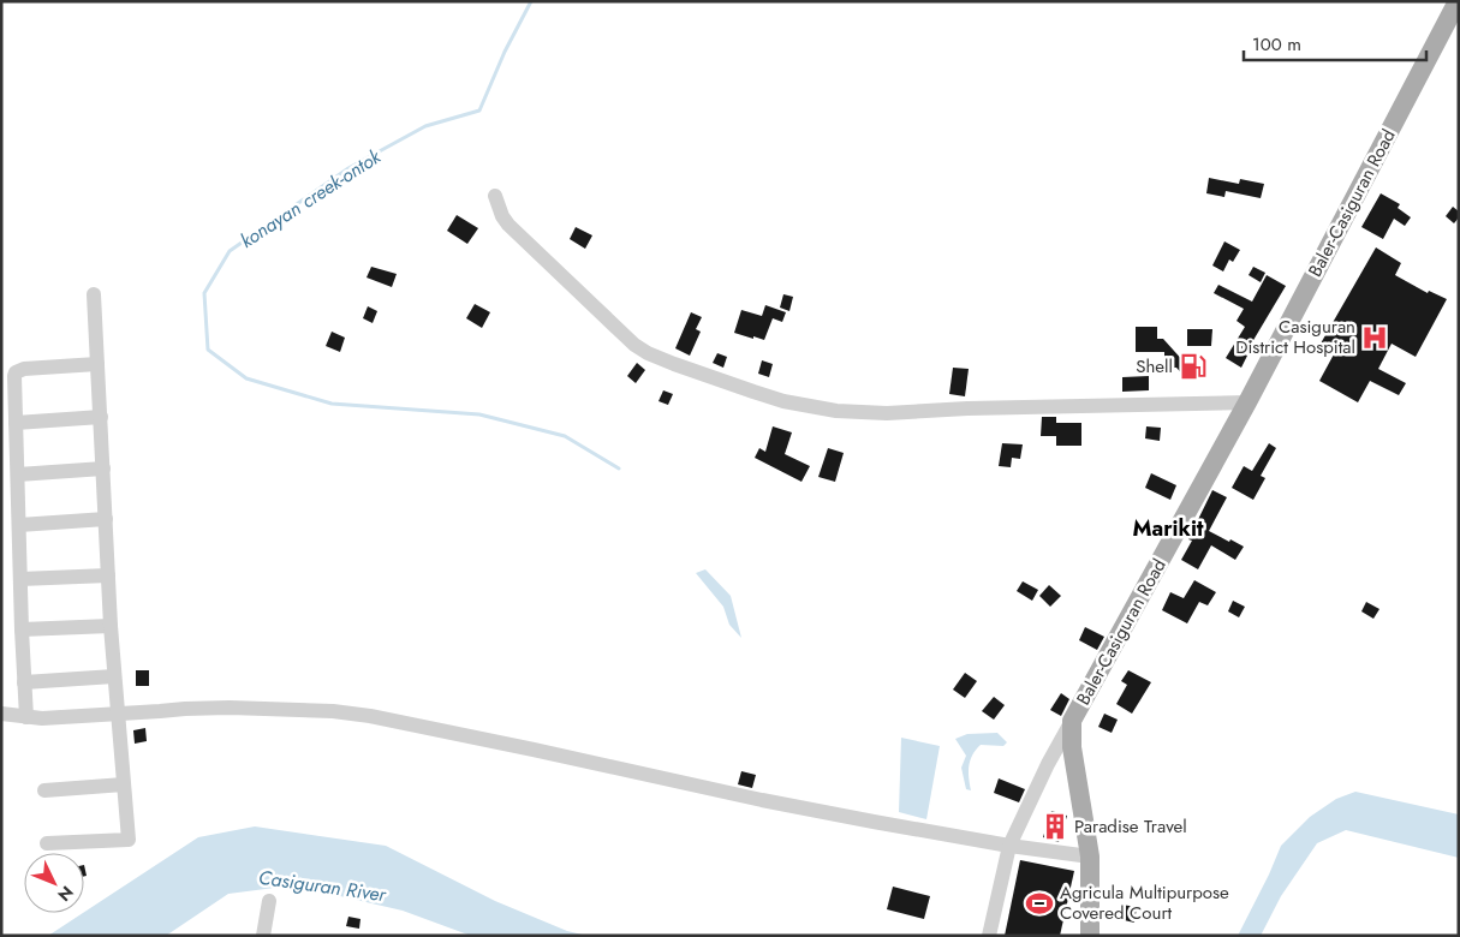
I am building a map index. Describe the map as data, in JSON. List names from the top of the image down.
{
  "streets": {
    "main road": ["Baler-Casiguran Road"]
  },
  "districts": ["Marikit"],
  "water": ["konayan creek-ontok", "Casiguran River"],
  "places": {
    "hospital": ["Casiguran District Hospital"],
    "fuel station": ["Shell"],
    "building": ["Paradise Travel"],
    "sports": ["Agricula Multipurpose Covered Court"]
  },
  "scale_bar": "100 m",
  "north": "bottom right"
}
